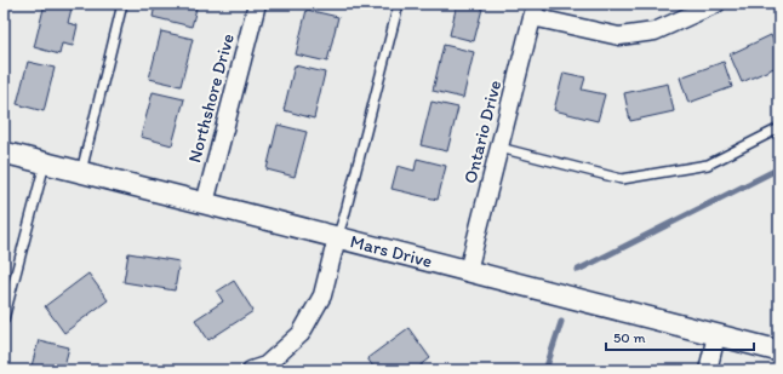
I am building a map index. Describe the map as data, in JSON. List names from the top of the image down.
{
  "streets": {
    "street": ["Northshore Drive", "Ontario Drive", "Mars Drive"]
  },
  "crossings": [
    ["Northshore Drive", "Mars Drive"],
    ["Ontario Drive", "Mars Drive"]
  ],
  "scale_bar": "50 m"
}
